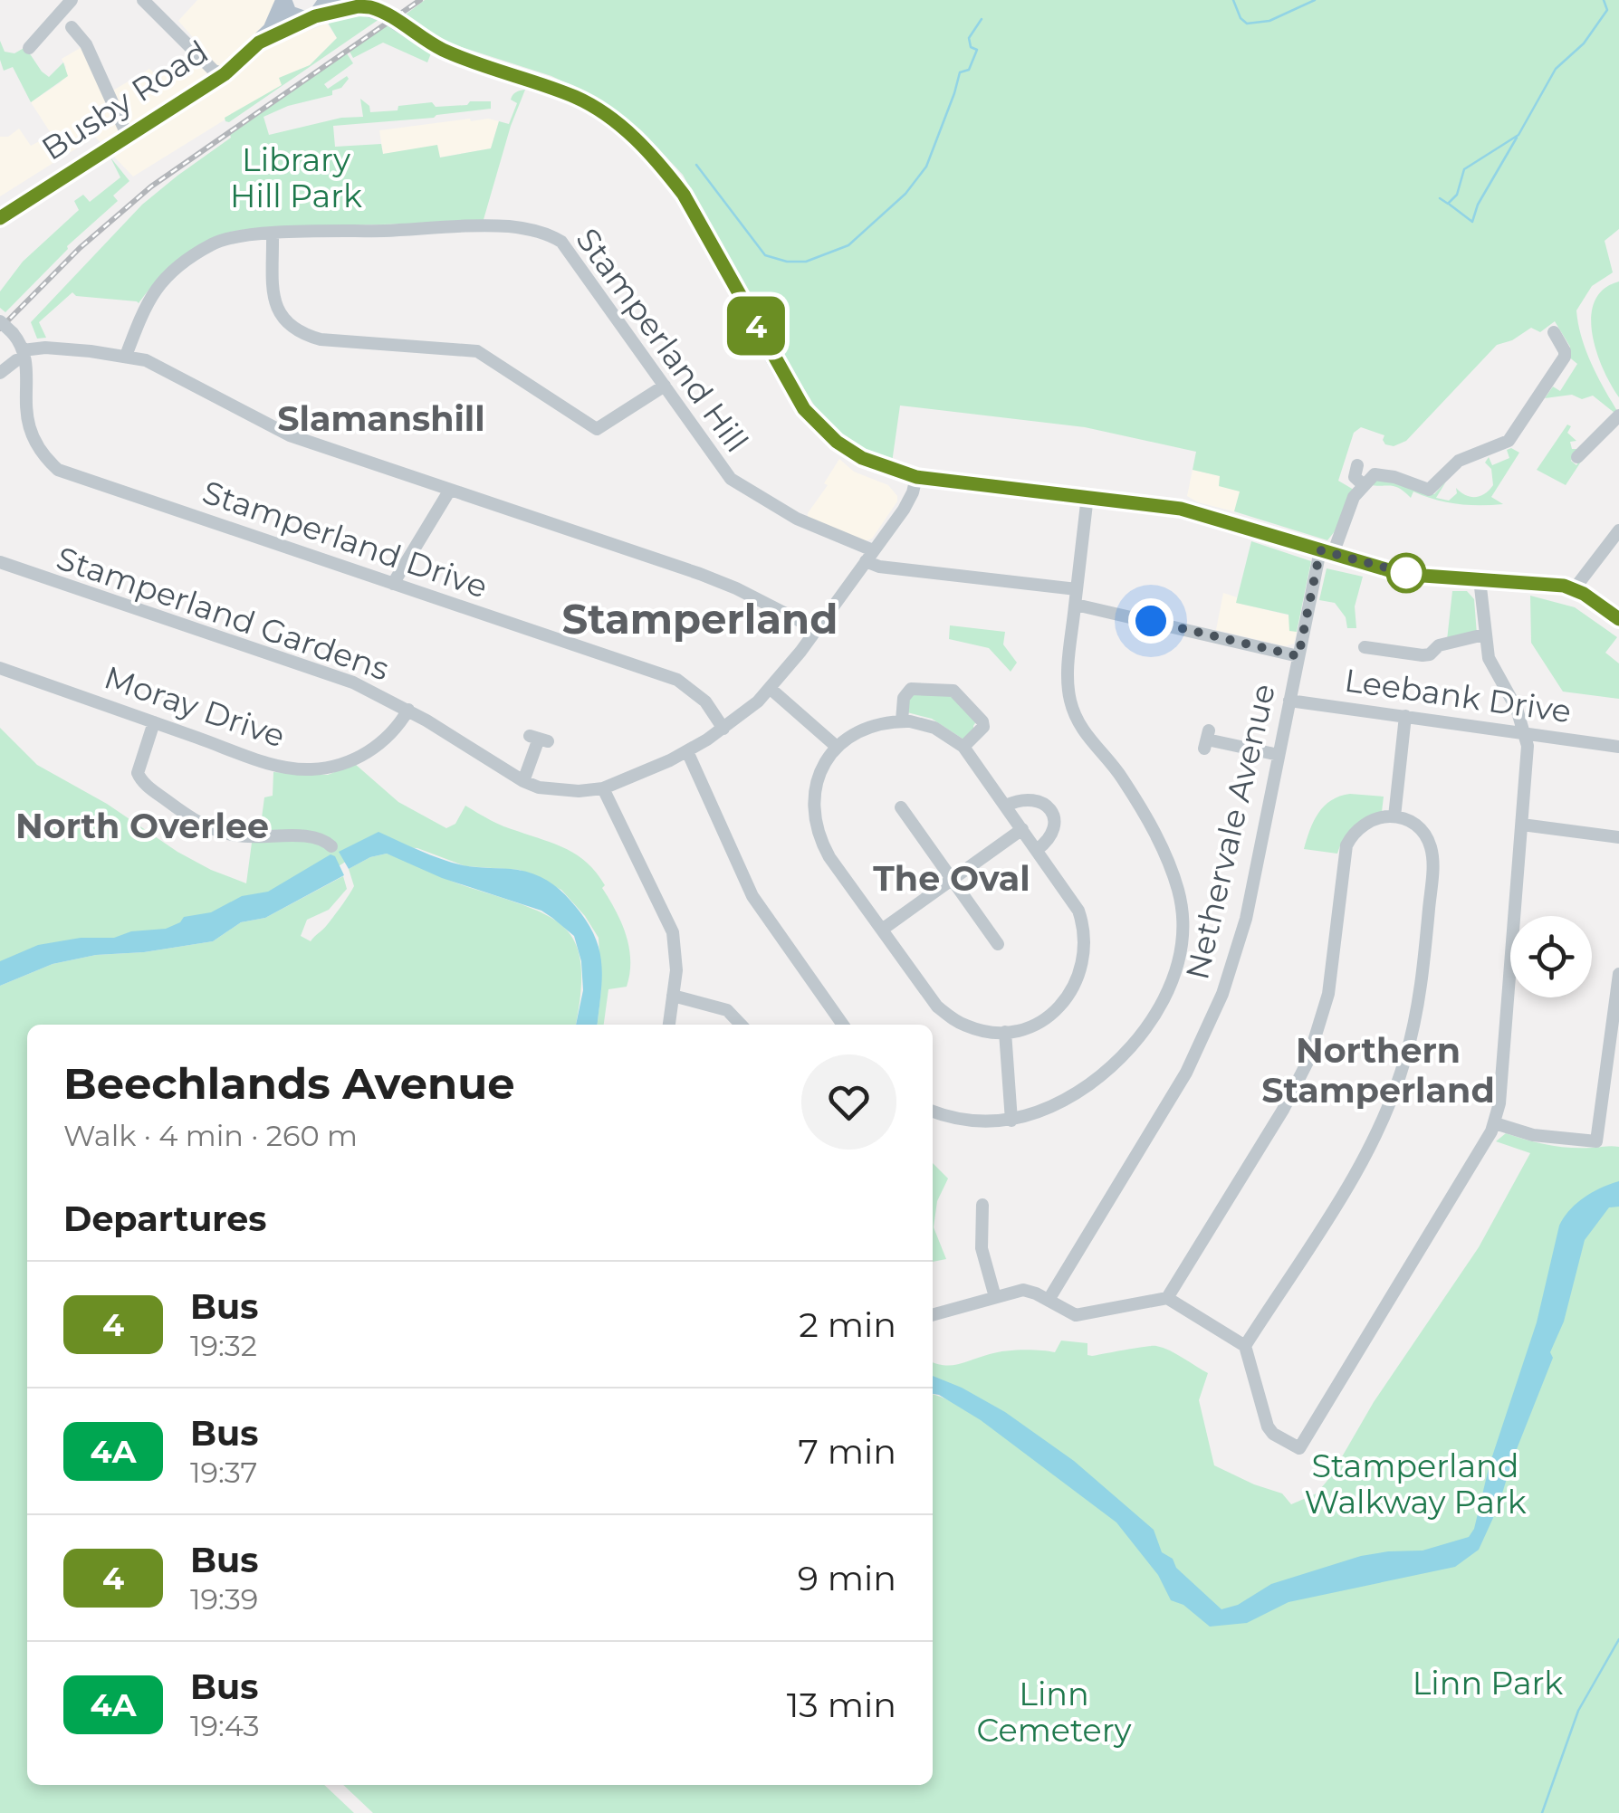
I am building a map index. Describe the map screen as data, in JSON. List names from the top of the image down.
{
  "streets": {
    "main road": ["Busby Road"],
    "street": [
      "Stamperland Hill",
      "Stamperland Drive",
      "Stamperland Gardens",
      "Leebank Drive",
      "Moray Drive",
      "Nethervale Avenue"
    ]
  },
  "crossings": [
    ["Stamperland Hill", "Stamperland Gardens"],
    ["Stamperland Drive", "Stamperland Gardens"],
    ["Stamperland Gardens", "Moray Drive"],
    ["Leebank Drive", "Nethervale Avenue"]
  ],
  "districts": [
    "Slamanshill",
    "Stamperland",
    "North Overlee",
    "The Oval",
    "Northern Stamperland"
  ],
  "parks": [
    "Library Hill Park",
    "Stamperland Walkway Park",
    "Linn Park",
    "Linn Cemetery"
  ],
  "lines": ["bus line 4"],
  "page": {
    "on_map": "4",
    "heading": [
      ["Beechlands Avenue", "Walk · 4 min · 260 m"],
      "Departures"
    ],
    "list": [
      {
        "mark": "4",
        "name": "Bus",
        "note": "19:32",
        "value": "2 min"
      },
      {
        "mark": "4A",
        "name": "Bus",
        "note": "19:37",
        "value": "7 min"
      },
      {
        "mark": "4",
        "name": "Bus",
        "note": "19:39",
        "value": "9 min"
      },
      {
        "mark": "4A",
        "name": "Bus",
        "note": "19:43",
        "value": "13 min"
      }
    ]
  }
}
